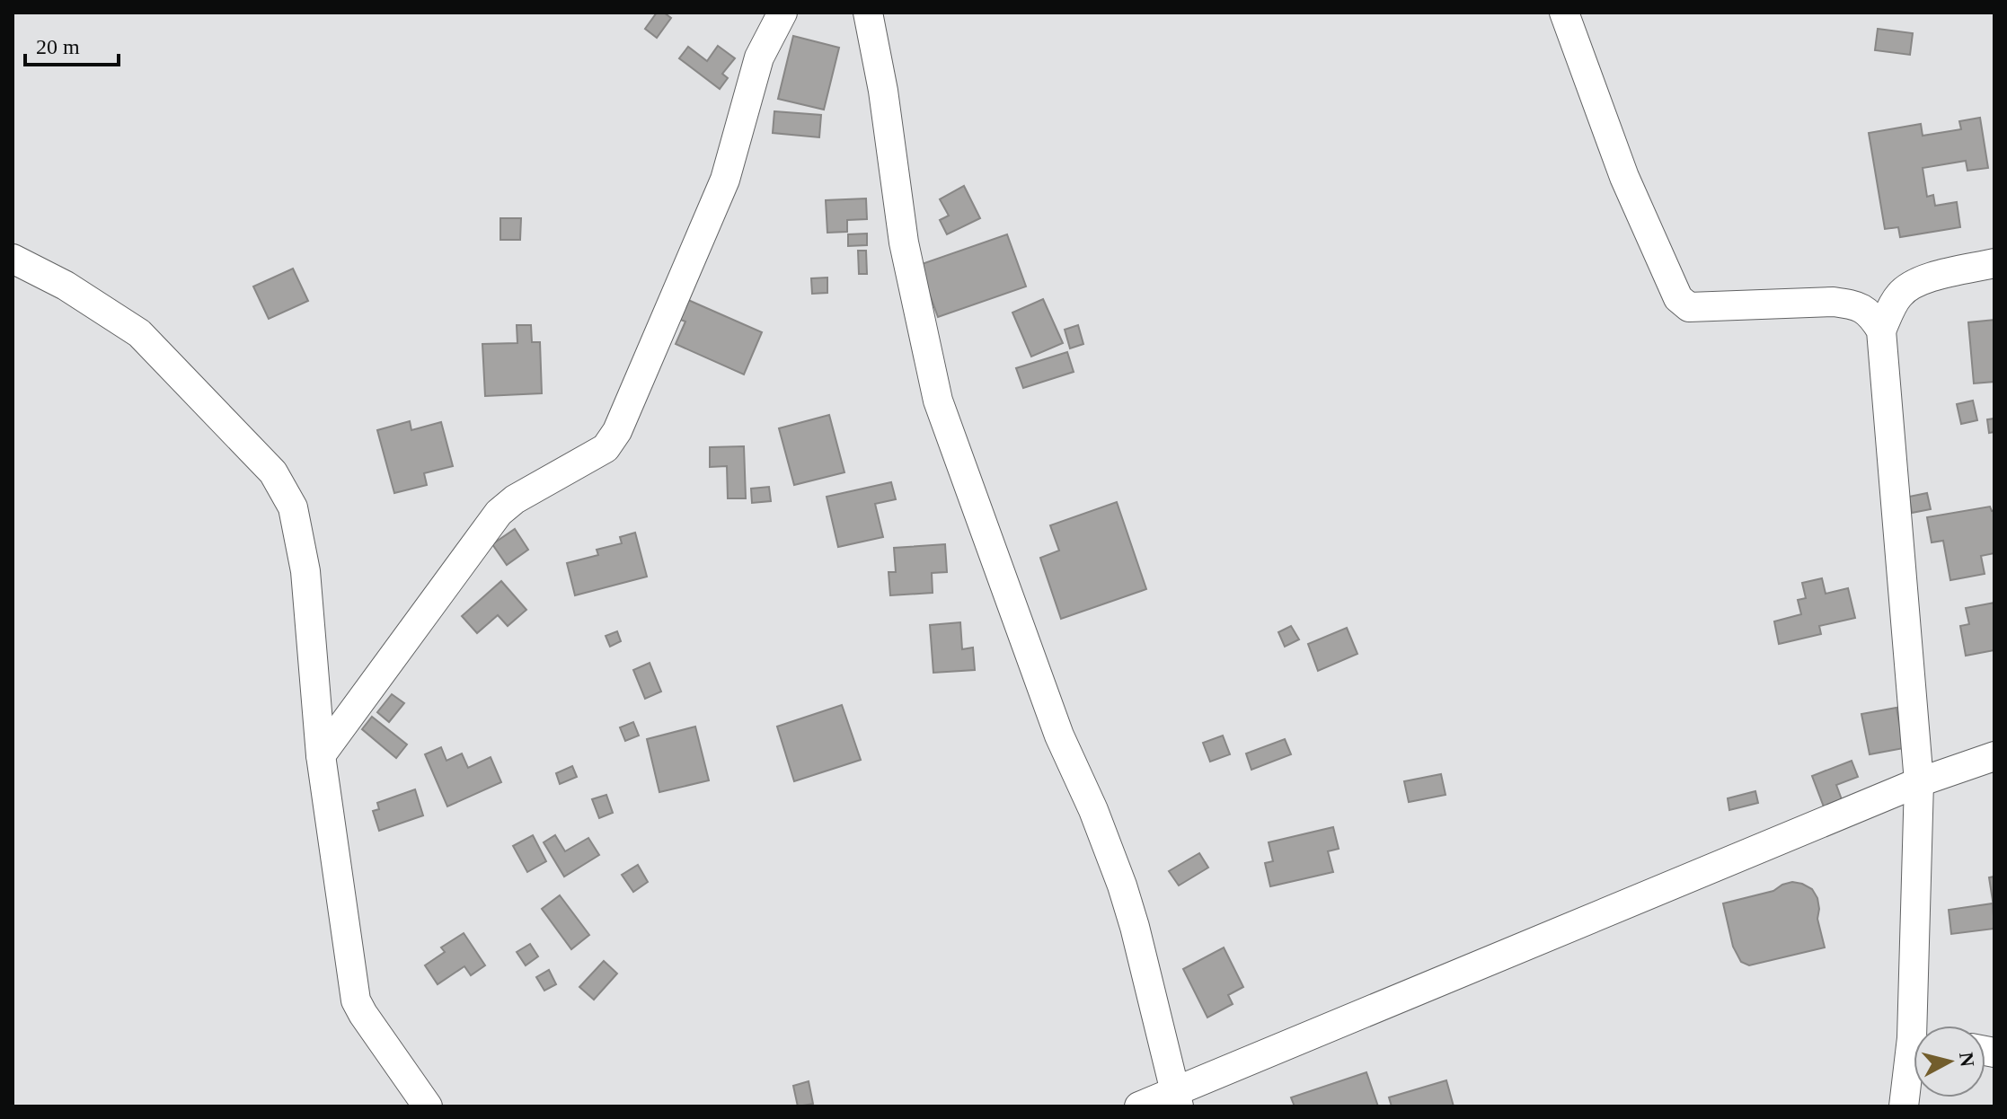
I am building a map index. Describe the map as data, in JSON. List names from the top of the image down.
{
  "scale_bar": "20 m",
  "north": "right"
}
